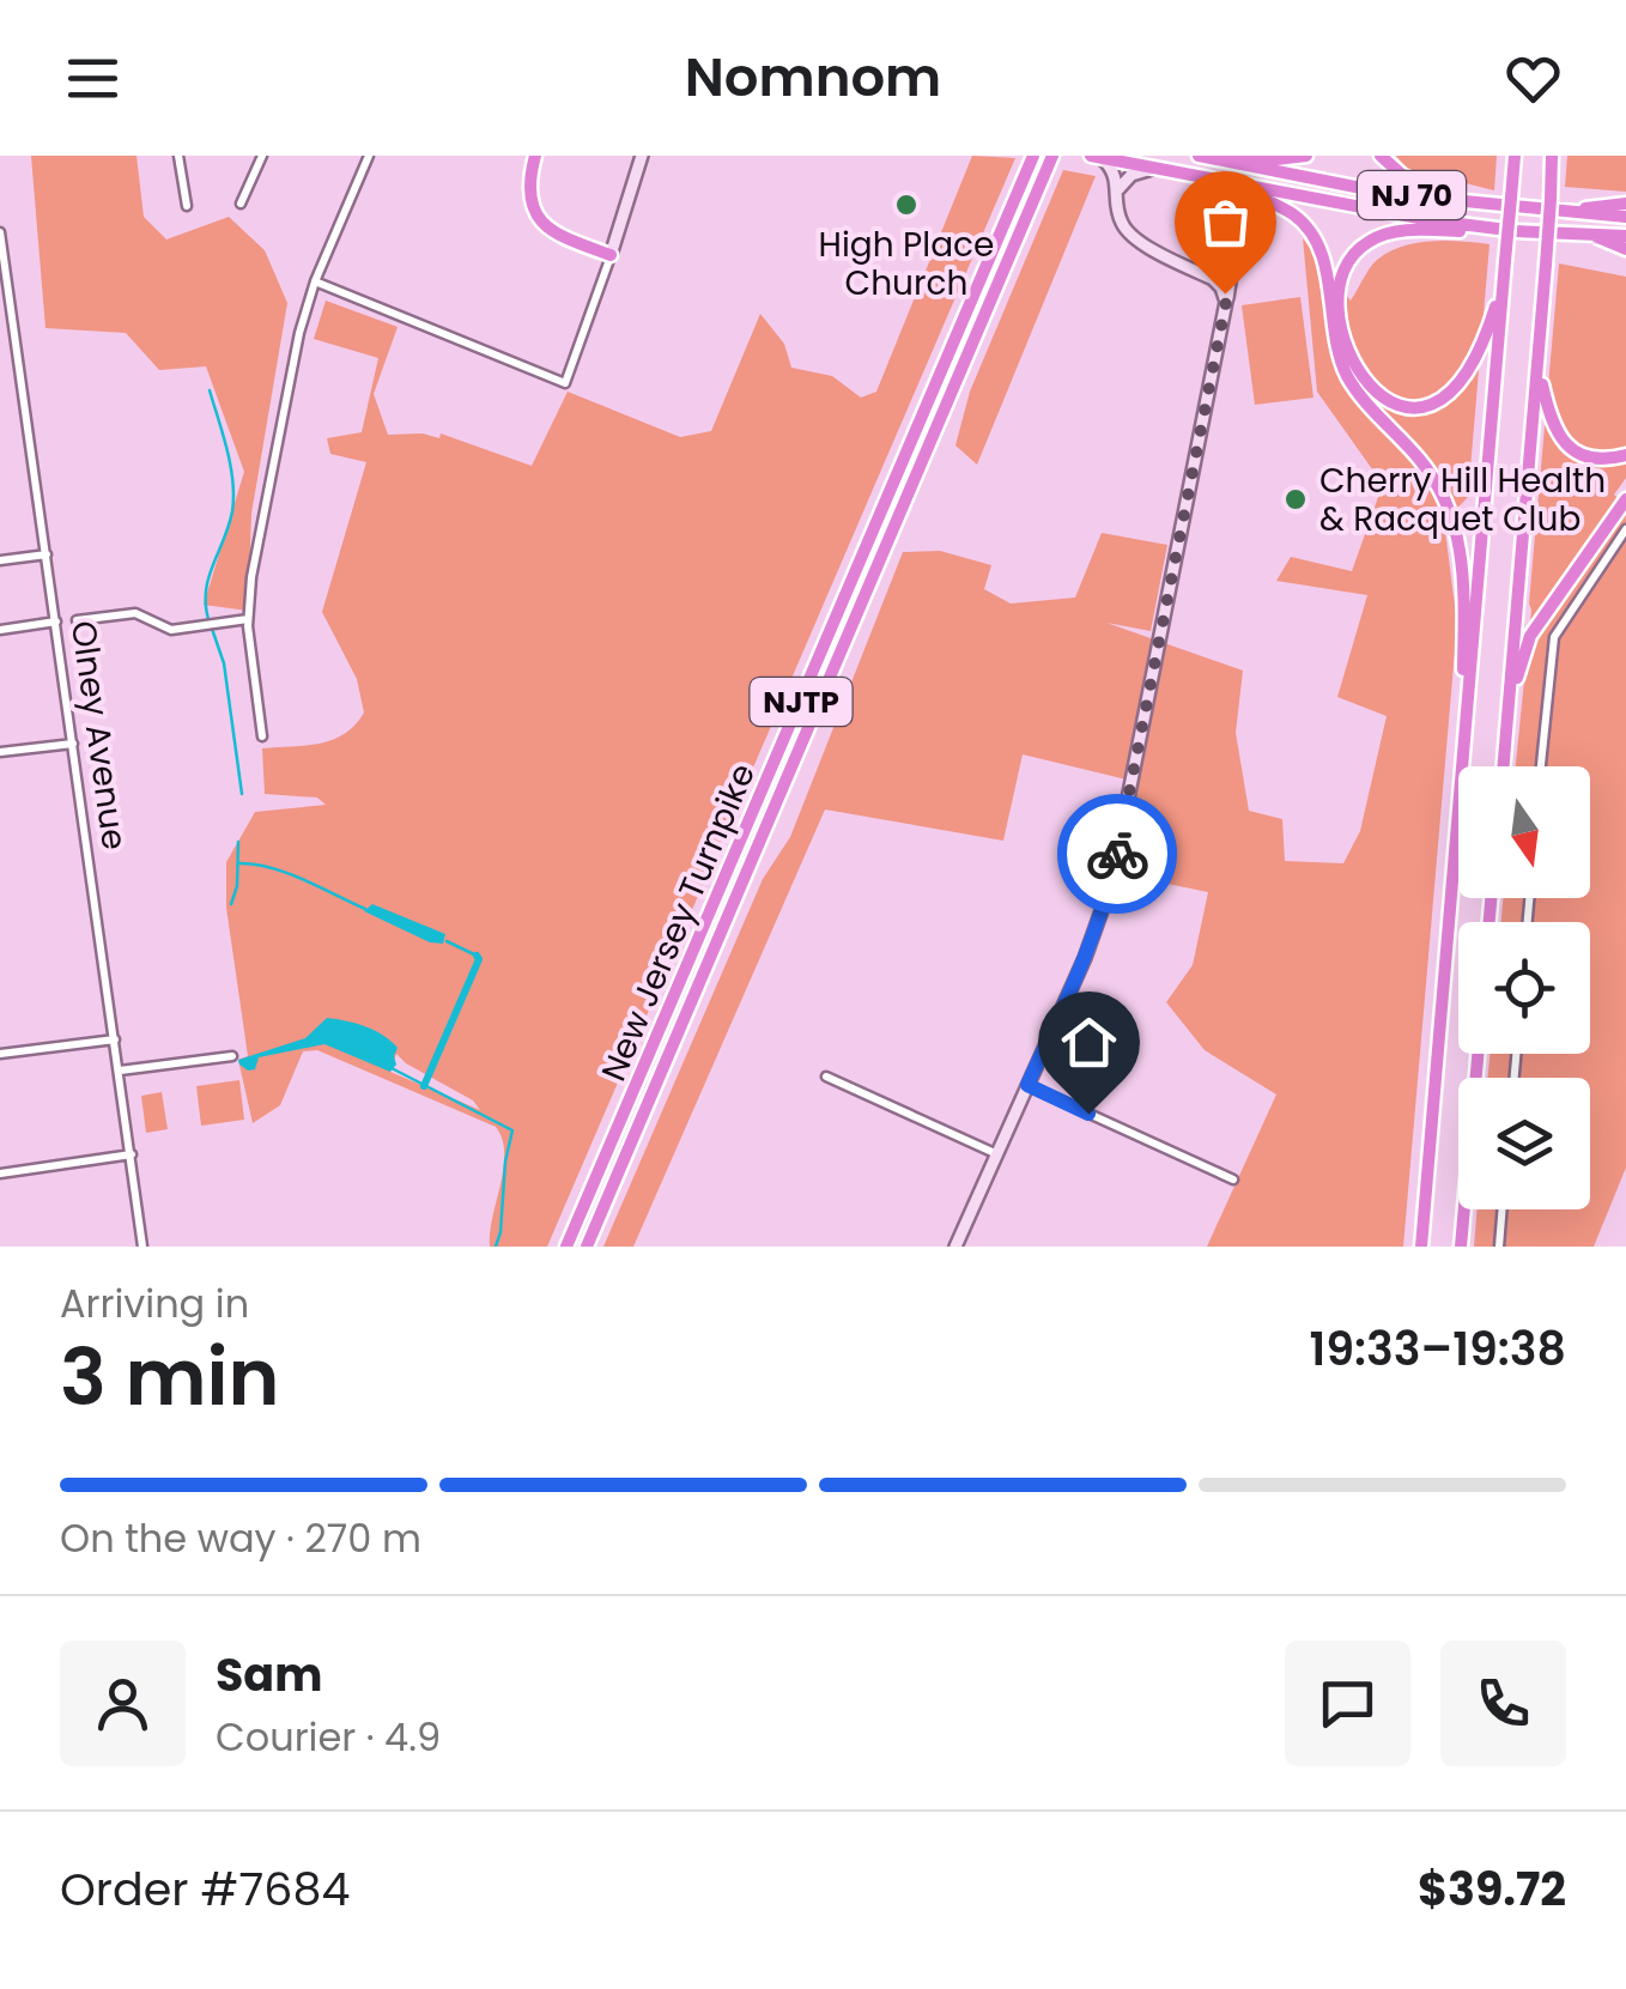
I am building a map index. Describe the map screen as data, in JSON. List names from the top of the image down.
{
  "streets": {
    "highway": ["NJ 70", "NJTP", "New Jersey Turnpike"],
    "street": ["Olney Avenue"]
  },
  "places": ["High Place Church", "Cherry Hill Health & Racquet Club"],
  "north": "bottom",
  "page": {
    "header": "Nomnom",
    "heading": ["3 min", "Arriving in", "19:33–19:38"],
    "panel": [
      "Sam",
      "Courier · 4.9",
      "Order #7684",
      "$39.72"
    ],
    "bar": "On the way · 270 m"
  }
}
